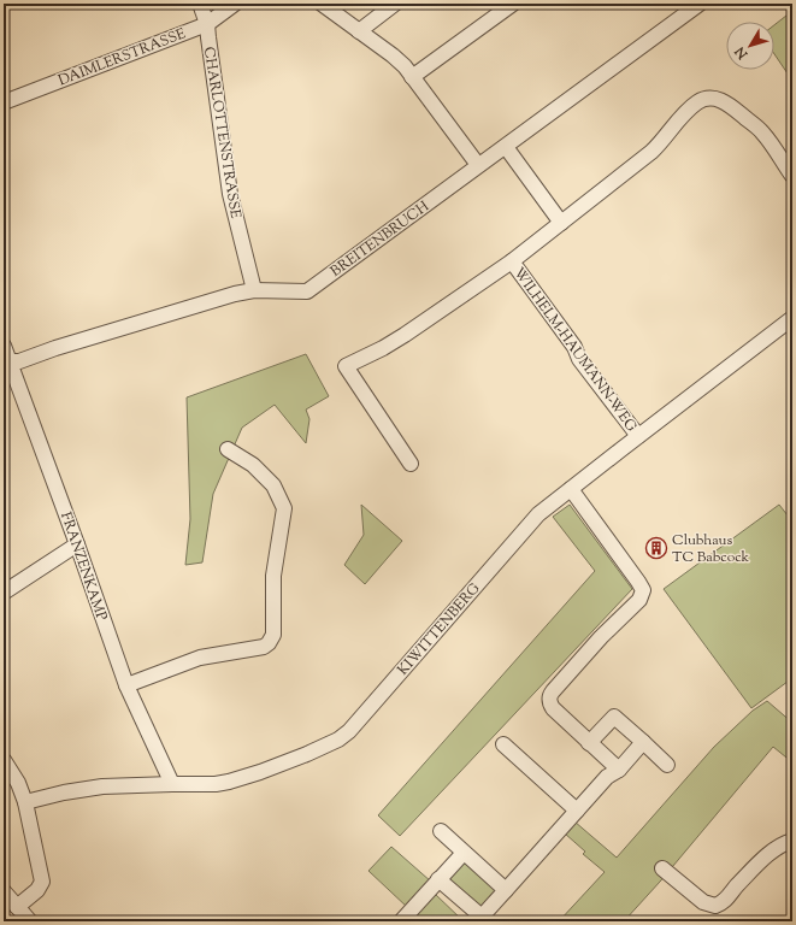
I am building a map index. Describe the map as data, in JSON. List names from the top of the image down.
{
  "streets": {
    "street": [
      "DAIMLERSTRASSE",
      "CHARLOTTENSTRASSE",
      "BREITENBRUCH",
      "WILHELM-HAUMANN-WEG",
      "FRANZENKAMP",
      "KIWITTENBERG"
    ]
  },
  "crossings": [
    ["DAIMLERSTRASSE", "CHARLOTTENSTRASSE"],
    ["CHARLOTTENSTRASSE", "BREITENBRUCH"],
    ["BREITENBRUCH", "FRANZENKAMP"],
    ["WILHELM-HAUMANN-WEG", "KIWITTENBERG"],
    ["FRANZENKAMP", "KIWITTENBERG"]
  ],
  "places": {
    "building": ["Clubhaus TC Babcock"]
  },
  "north": "bottom left"
}
